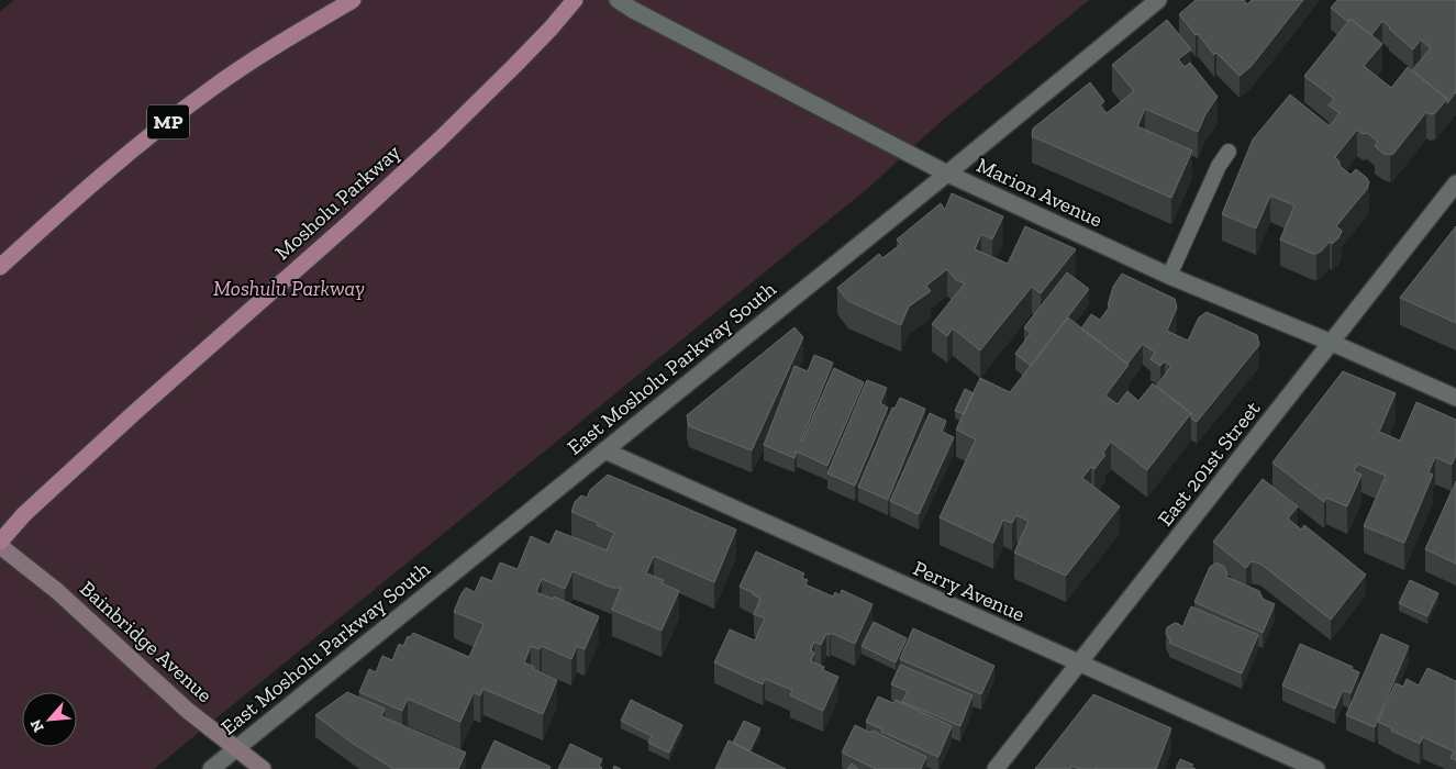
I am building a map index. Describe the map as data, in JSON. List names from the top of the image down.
{
  "streets": {
    "main road": ["MP", "Mosholu Parkway", "Bainbridge Avenue"],
    "street": [
      "Marion Avenue",
      "East Mosholu Parkway South",
      "East 201st Street",
      "Perry Avenue"
    ]
  },
  "crossings": [
    ["Marion Avenue", "East Mosholu Parkway South"],
    ["Marion Avenue", "East 201st Street"],
    ["East Mosholu Parkway South", "Perry Avenue"],
    ["East Mosholu Parkway South", "Bainbridge Avenue"],
    ["East 201st Street", "Perry Avenue"]
  ],
  "parks": ["Moshulu Parkway"],
  "north": "bottom left"
}
